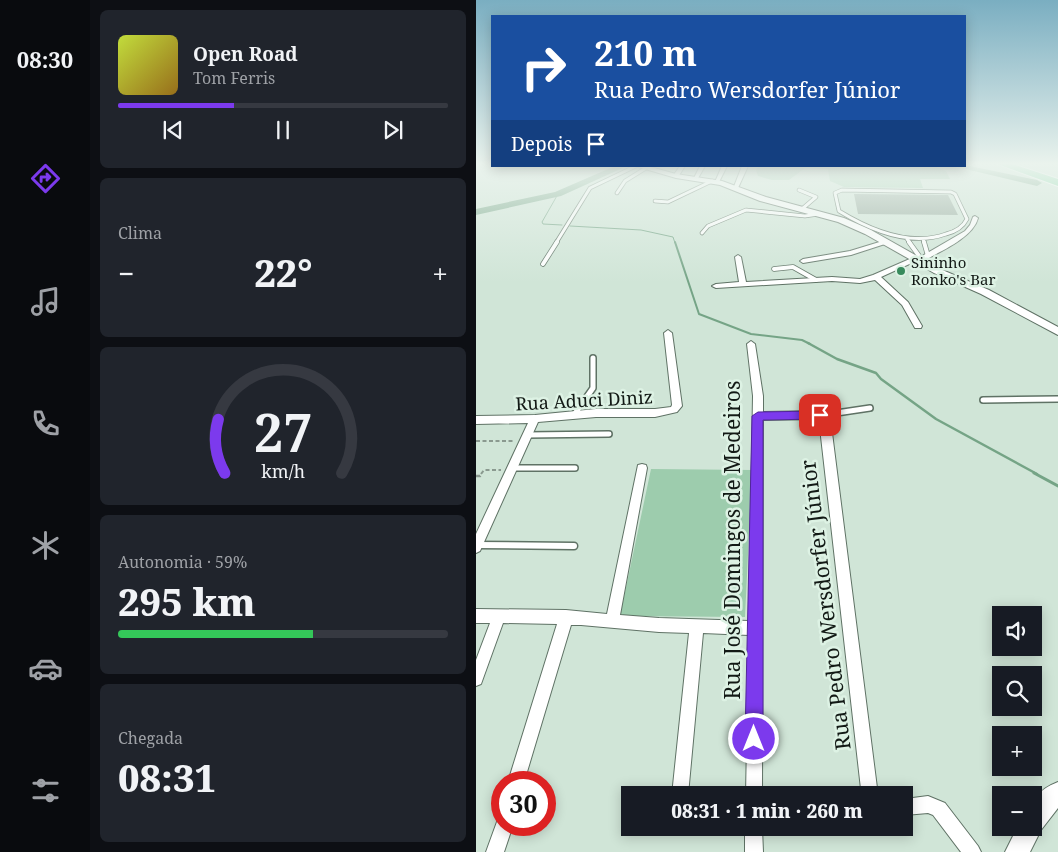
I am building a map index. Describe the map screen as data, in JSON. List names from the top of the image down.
{
  "streets": {
    "street": ["Rua Aduci Diniz", "Rua José Domingos de Medeiros", "Rua Pedro Wersdorfer Júnior"]
  },
  "places": ["Sininho Ronko's Bar"],
  "page": {
    "tabs": "08:30",
    "turn": ["210 m", "Rua Pedro Wersdorfer Júnior"],
    "song": ["Open Road", "Tom Ferris"],
    "then": "Depois",
    "tile": [
      "Clima",
      ["Autonomia · 59%", "295 km"],
      ["Chegada", "08:31"]
    ],
    "heat": ["−", "22°", "+"],
    "map_buttons": ["+", "−"],
    "limit": "30",
    "trip": "08:31 · 1 min · 260 m",
    "gauge": ["27", "km/h"]
  }
}
